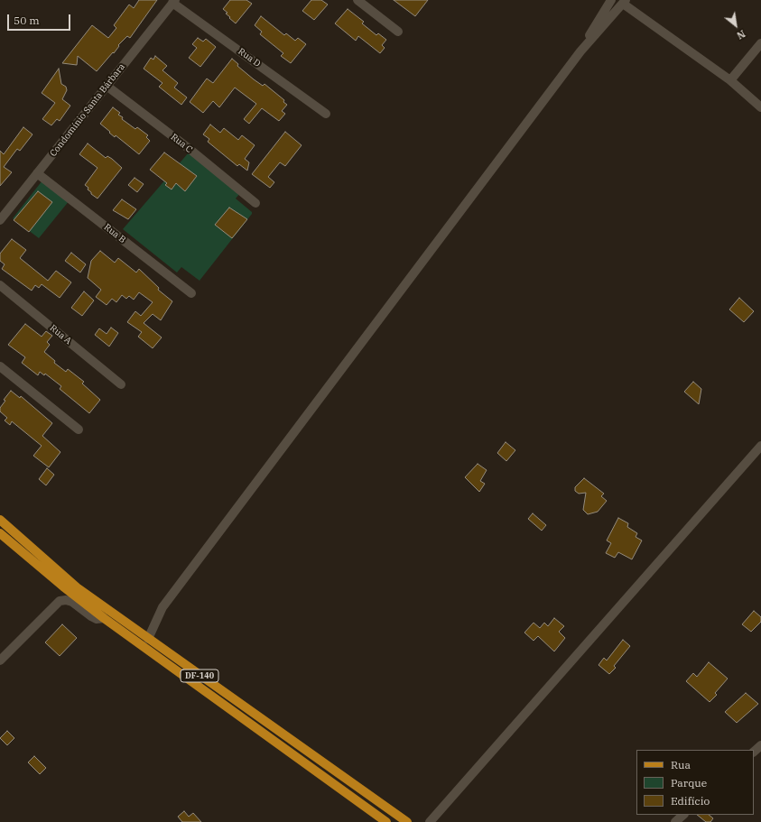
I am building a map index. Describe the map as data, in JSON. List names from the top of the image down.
{
  "streets": {
    "main road": ["DF-140"],
    "street": [
      "Rua D",
      "Condomínio Santa Bárbara",
      "Rua C",
      "Rua B",
      "Rua A"
    ]
  },
  "crossings": [
    ["Rua D", "Condomínio Santa Bárbara"],
    ["Condomínio Santa Bárbara", "Rua C"],
    ["Condomínio Santa Bárbara", "Rua B"]
  ],
  "legend": ["Rua", "Parque", "Edifício"],
  "scale_bar": "50 m",
  "north": "bottom right"
}
